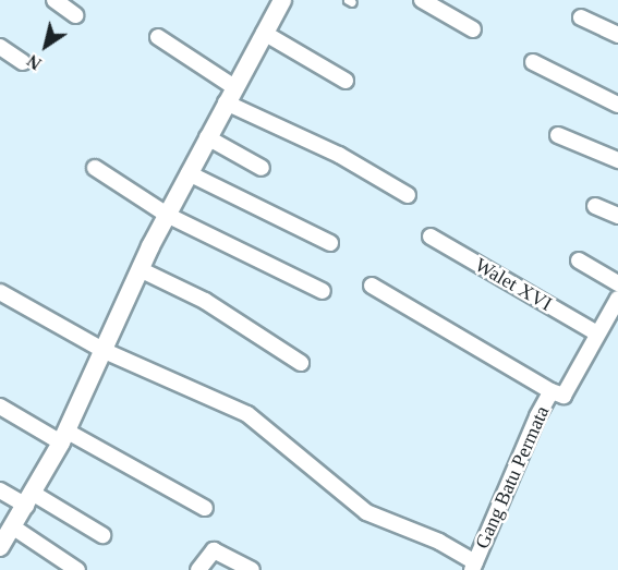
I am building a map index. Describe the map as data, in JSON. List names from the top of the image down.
{
  "streets": {
    "street": ["Walet XVI", "Gang Batu Permata"]
  },
  "crossings": [
    ["Walet XVI", "Gang Batu Permata"]
  ],
  "north": "bottom left"
}
